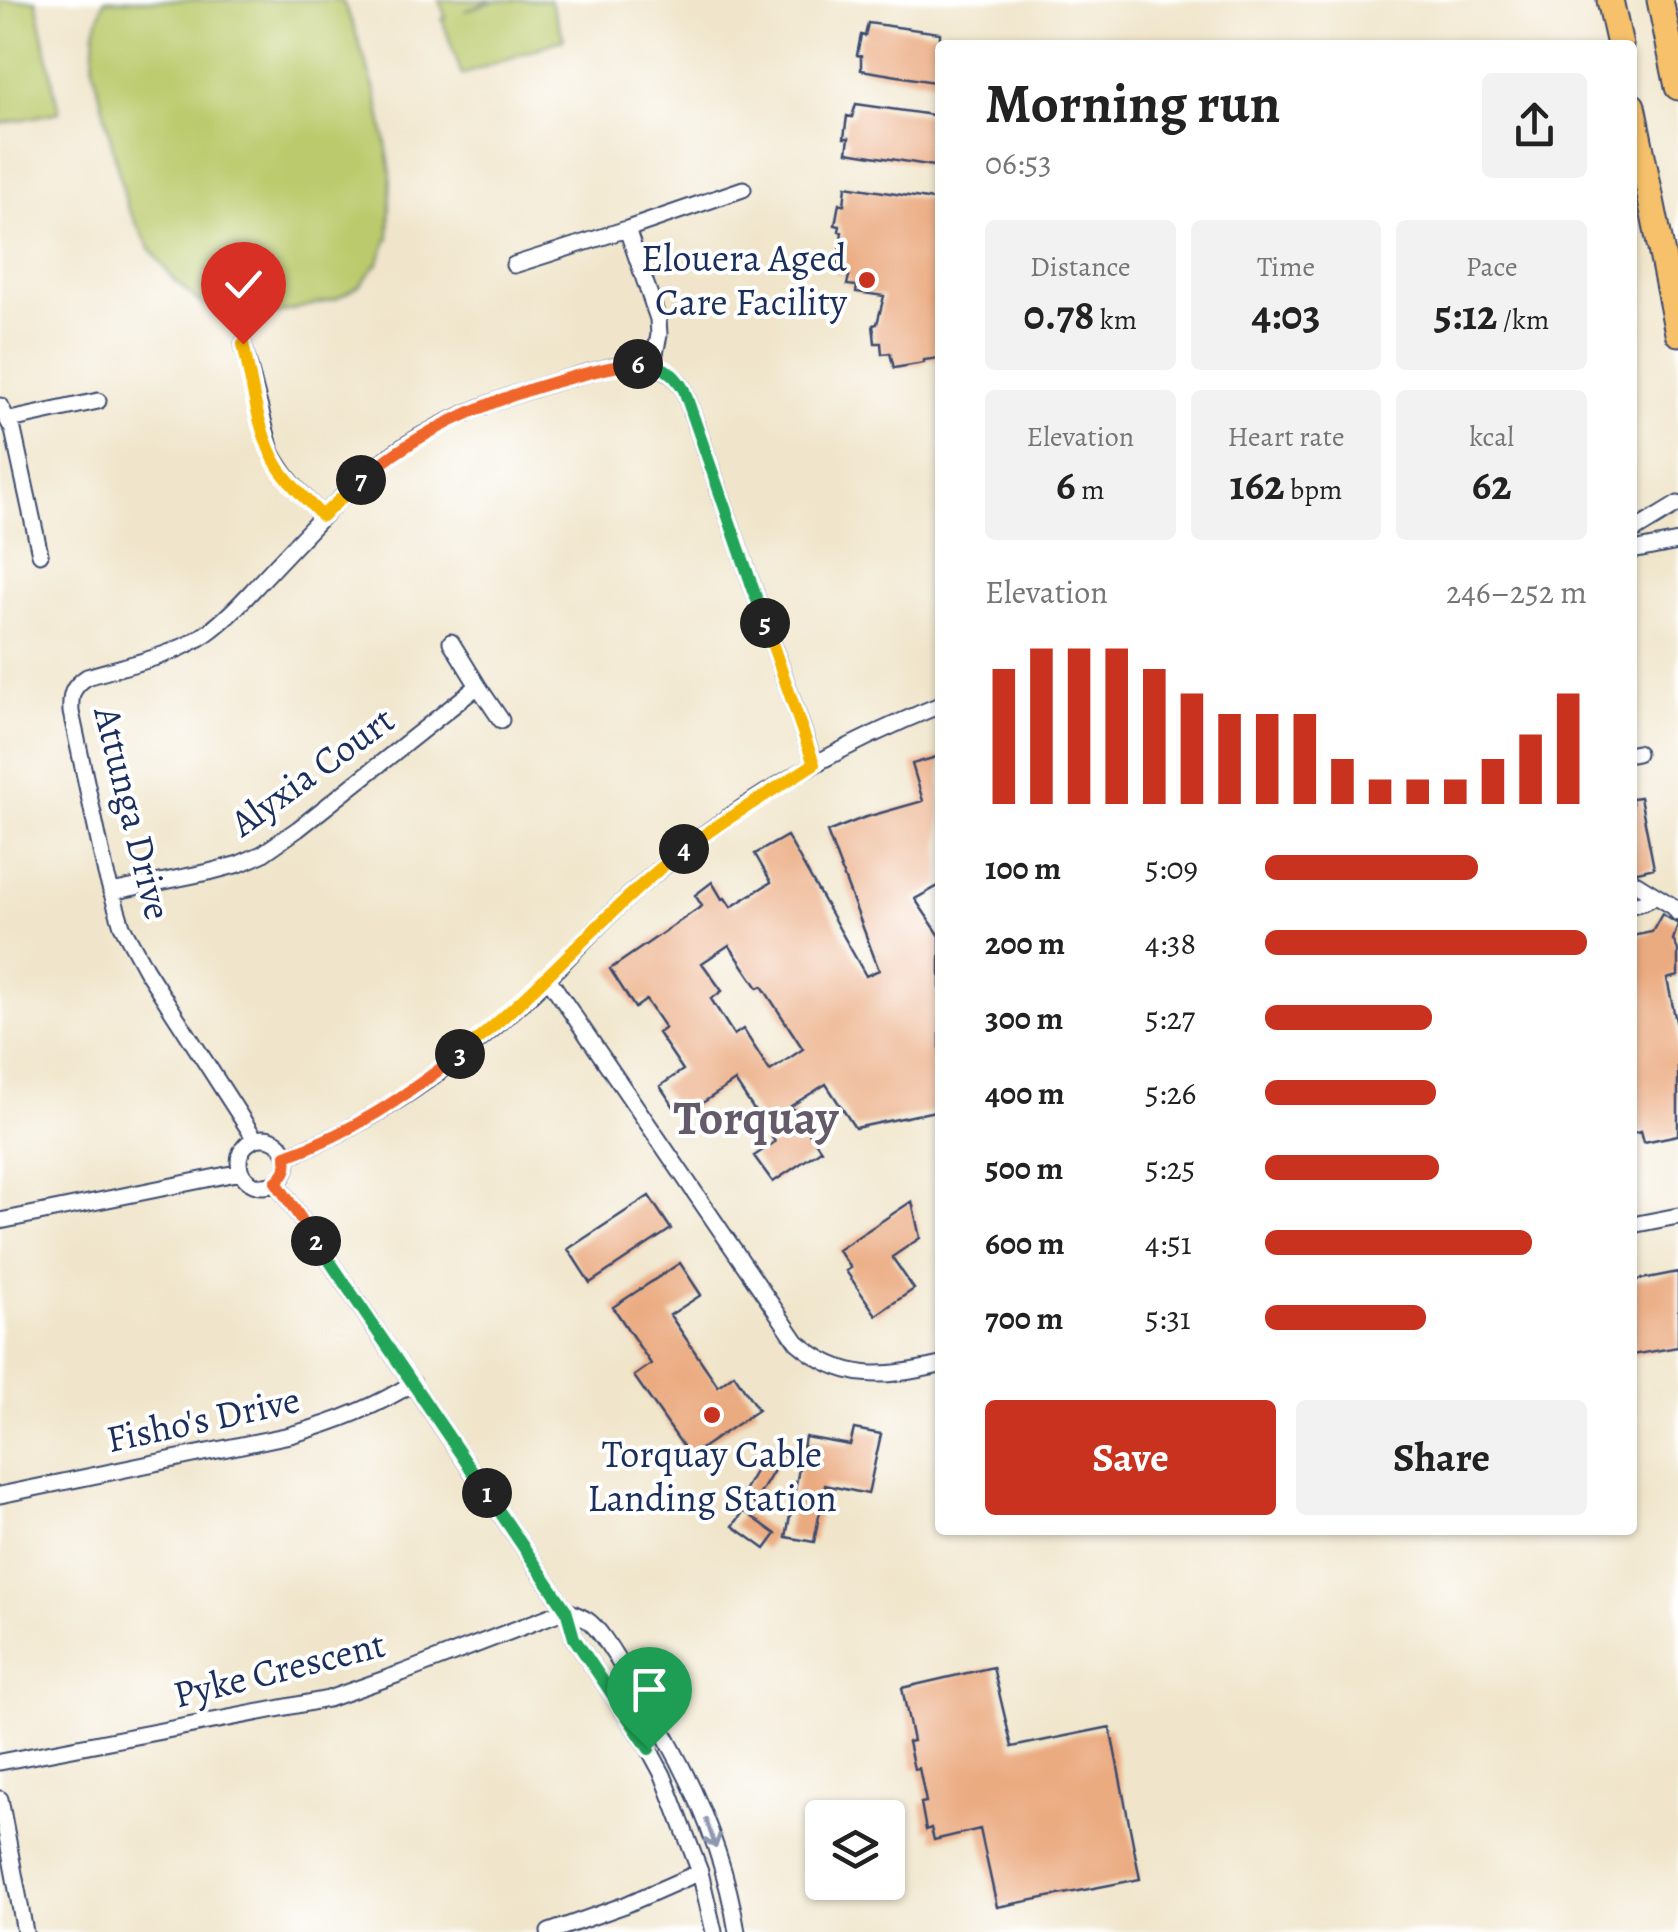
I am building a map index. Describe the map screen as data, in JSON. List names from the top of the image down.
{
  "streets": {
    "street": [
      "Alyxia Court",
      "Attunga Drive",
      "Fisho's Drive",
      "Pyke Crescent"
    ]
  },
  "crossings": [
    ["Alyxia Court", "Attunga Drive"]
  ],
  "districts": ["Torquay"],
  "places": ["Elouera Aged Care Facility", "Torquay Cable Landing Station"],
  "page": {
    "heading": ["Morning run", "06:53"],
    "stats": [
      ["Distance", "0.78 km"],
      ["Time", "4:03"],
      ["Pace", "5:12 /km"],
      ["Elevation", "6 m"],
      ["Heart rate", "162 bpm"],
      ["kcal", "62"]
    ],
    "pins": [
      "6",
      "7",
      "5",
      "4",
      "3",
      "2",
      "1"
    ],
    "chart": ["Elevation", "246–252 m"],
    "list": [
      {
        "name": "100 m",
        "note": "5:09"
      },
      {
        "name": "200 m",
        "note": "4:38"
      },
      {
        "name": "300 m",
        "note": "5:27"
      },
      {
        "name": "400 m",
        "note": "5:26"
      },
      {
        "name": "500 m",
        "note": "5:25"
      },
      {
        "name": "600 m",
        "note": "4:51"
      },
      {
        "name": "700 m",
        "note": "5:31"
      }
    ],
    "buttons": ["Save", "Share"]
  }
}
